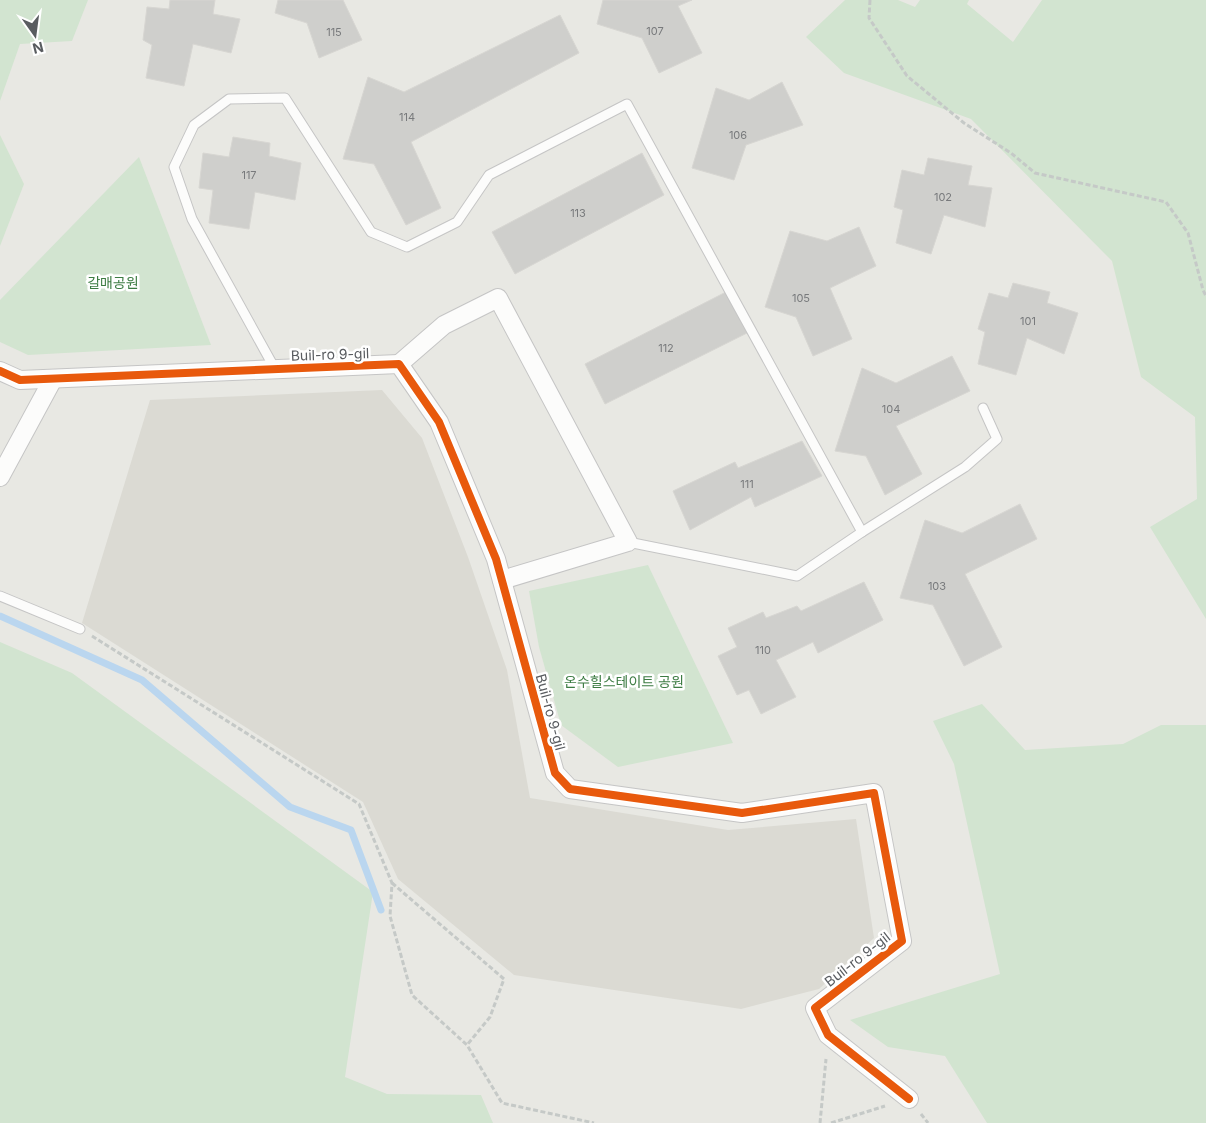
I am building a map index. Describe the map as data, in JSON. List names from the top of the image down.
{
  "streets": {
    "street": ["Buil-ro 9-gil"]
  },
  "parks": ["갈매공원", "온수힐스테이트 공원"],
  "house_numbers": [
    "107",
    "115",
    "114",
    "106",
    "117",
    "102",
    "113",
    "105",
    "101",
    "112",
    "104",
    "111",
    "103",
    "110"
  ],
  "north": "bottom"
}
